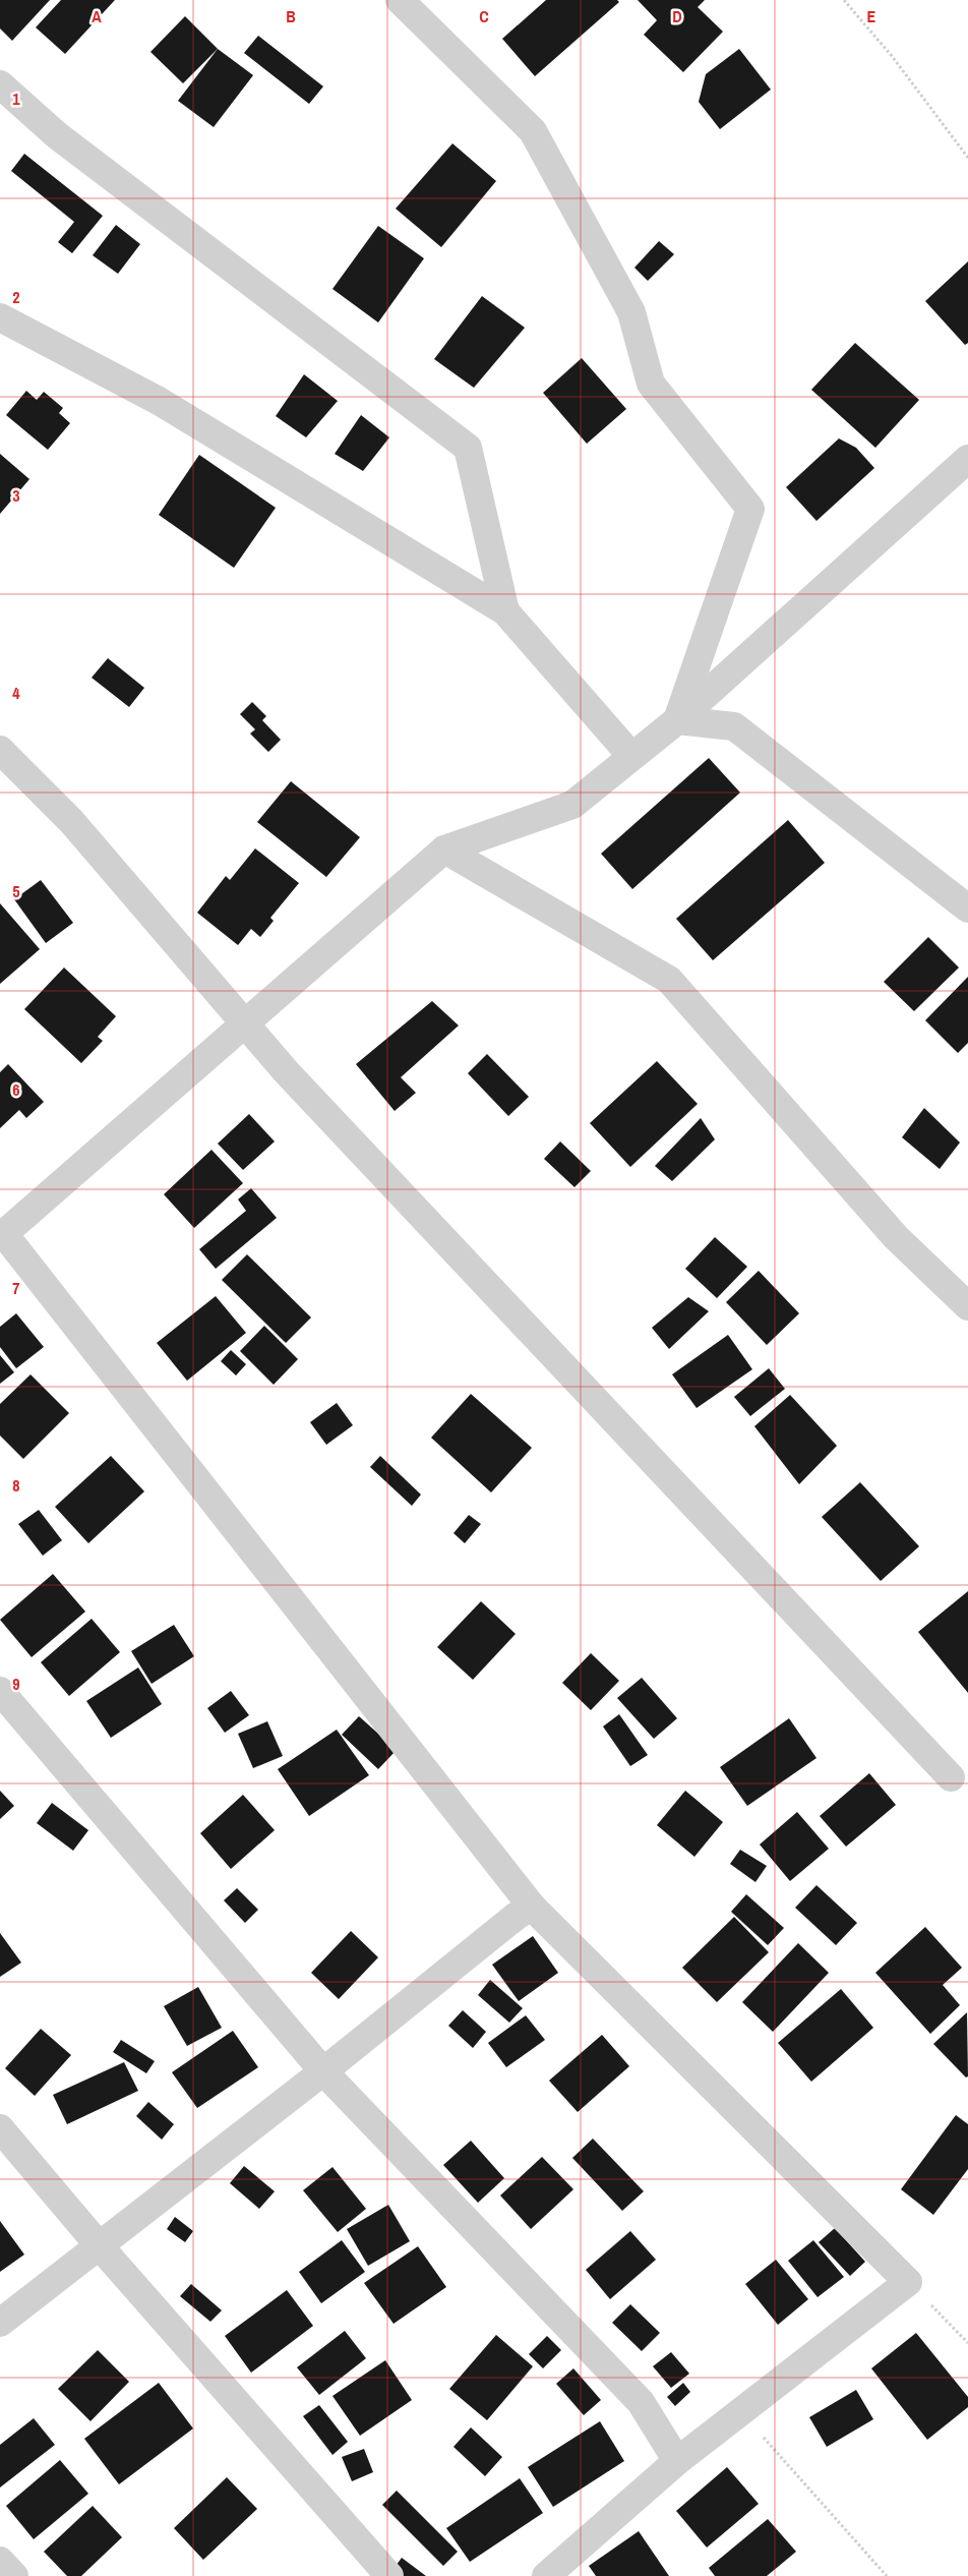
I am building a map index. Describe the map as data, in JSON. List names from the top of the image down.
{
  "grid": {
    "columns": [
      "A",
      "B",
      "C",
      "D",
      "E"
    ],
    "rows": [
      "1",
      "2",
      "3",
      "4",
      "5",
      "6",
      "7",
      "8",
      "9"
    ]
  }
}
